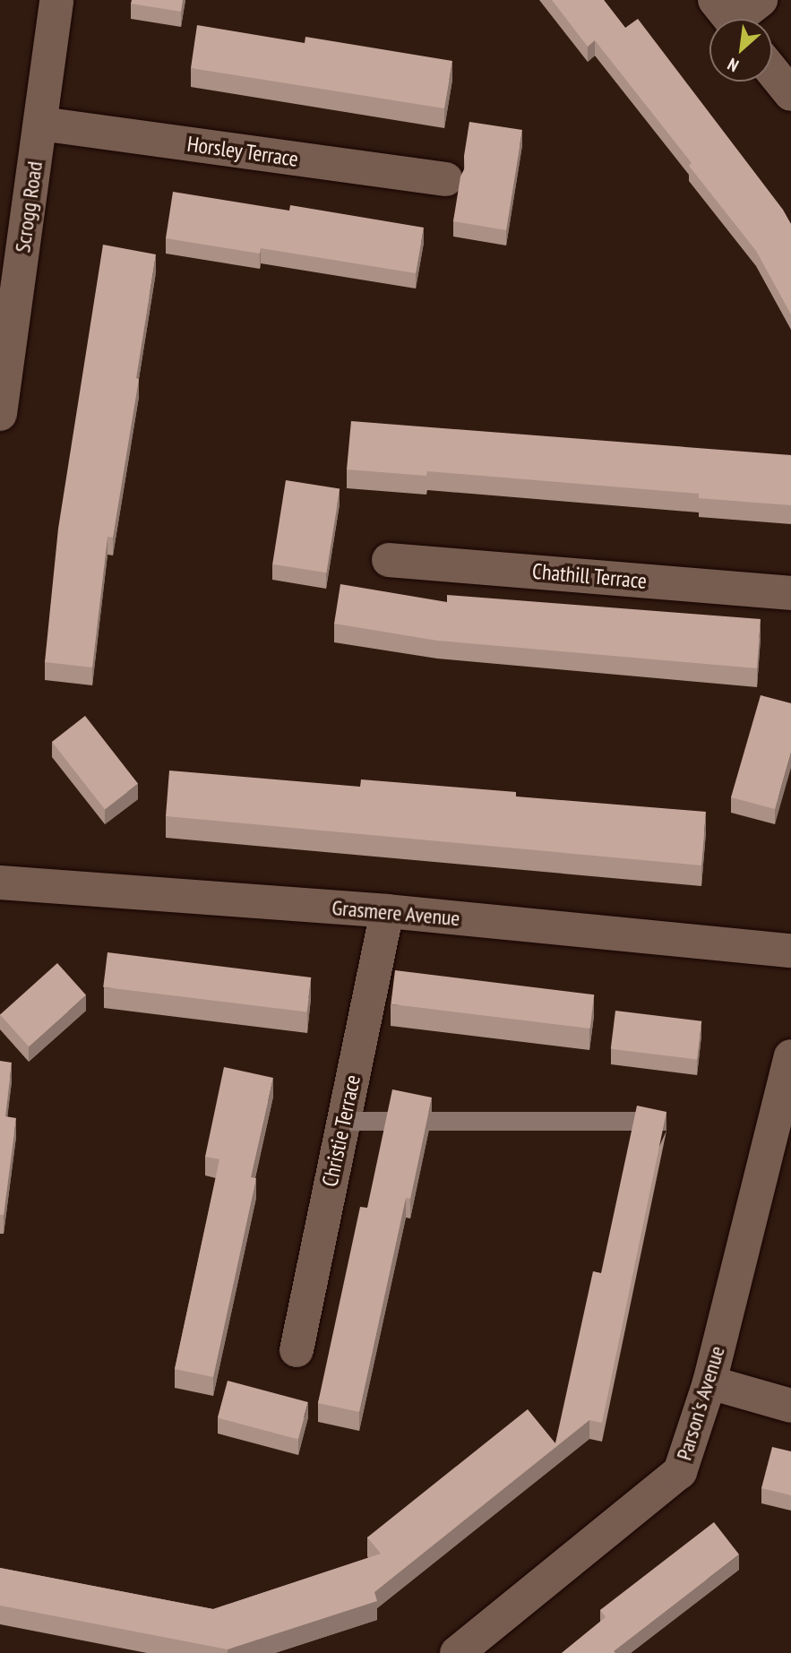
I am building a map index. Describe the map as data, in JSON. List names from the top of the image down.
{
  "streets": {
    "street": [
      "Horsley Terrace",
      "Scrogg Road",
      "Chathill Terrace",
      "Grasmere Avenue",
      "Christie Terrace",
      "Parson's Avenue"
    ]
  },
  "crossings": [
    ["Horsley Terrace", "Scrogg Road"],
    ["Grasmere Avenue", "Christie Terrace"]
  ],
  "north": "bottom left"
}
